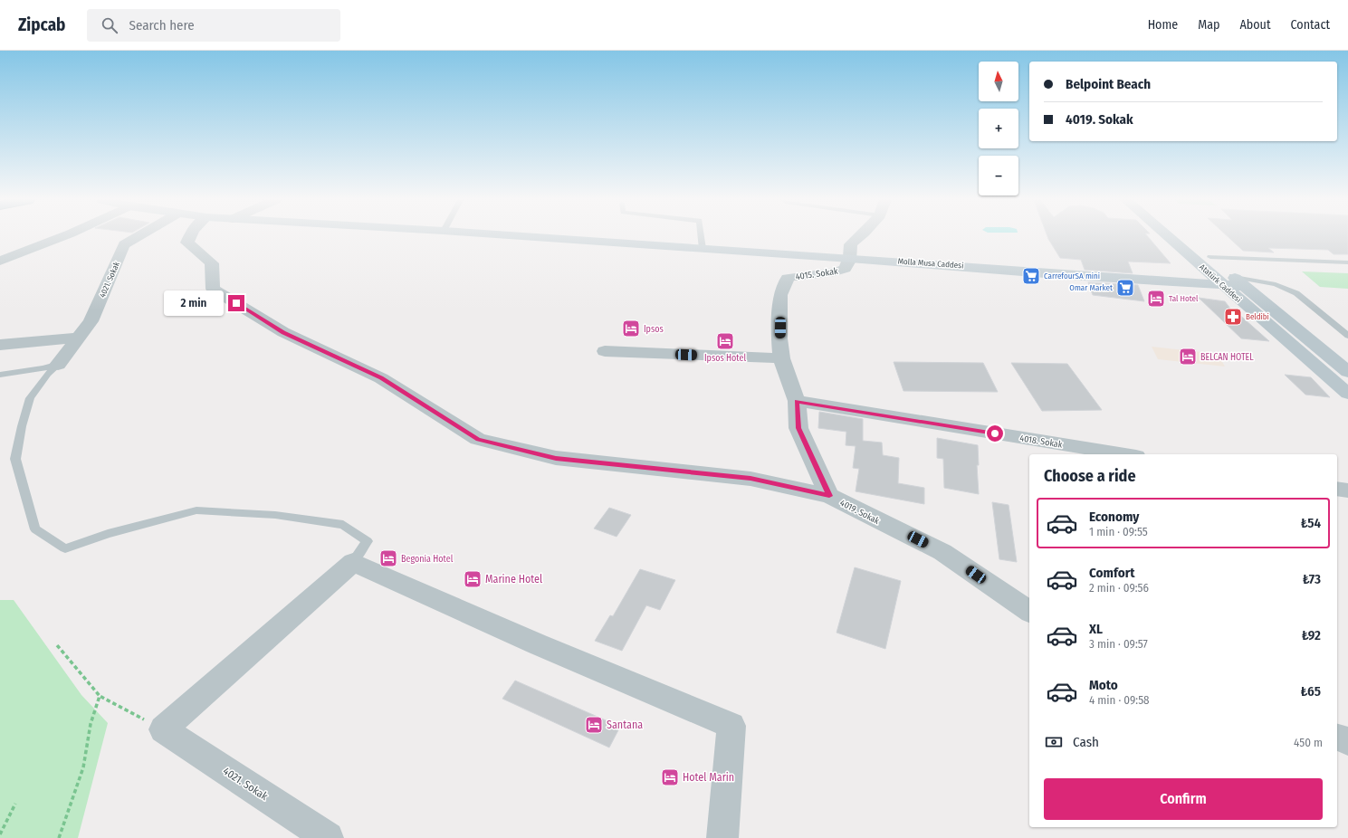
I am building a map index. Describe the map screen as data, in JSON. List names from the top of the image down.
{
  "streets": {
    "street": [
      "Molla Musa Caddesi",
      "4015. Sokak",
      "4021. Sokak",
      "Atatürk Caddesi",
      "4018. Sokak",
      "4019. Sokak"
    ]
  },
  "crossings": [
    ["Molla Musa Caddesi", "4015. Sokak"],
    ["Molla Musa Caddesi", "Atatürk Caddesi"],
    ["4015. Sokak", "4018. Sokak"],
    ["4015. Sokak", "4019. Sokak"]
  ],
  "places": {
    "supermarket": ["CarrefourSA mini", "Omar Market"],
    "hotel": [
      "Tal Hotel",
      "Ipsos",
      "Ipsos Hotel",
      "BELCAN HOTEL",
      "Begonia Hotel",
      "Marine Hotel",
      "Santana",
      "Hotel Marin"
    ],
    "pharmacy": ["Beldibi"]
  },
  "north": "top",
  "page": {
    "header": "Zipcab",
    "search": "Search here",
    "nav": [
      "Home",
      "Map",
      "About",
      "Contact"
    ],
    "map_buttons": ["+", "−"],
    "banner": ["Belpoint Beach", "4019. Sokak"],
    "bubble": "2 min",
    "heading": "Choose a ride",
    "list": [
      {
        "name": "Economy",
        "note": "1 min · 09:55",
        "value": "₺54"
      },
      {
        "name": "Comfort",
        "note": "2 min · 09:56",
        "value": "₺73"
      },
      {
        "name": "XL",
        "note": "3 min · 09:57",
        "value": "₺92"
      },
      {
        "name": "Moto",
        "note": "4 min · 09:58",
        "value": "₺65"
      }
    ],
    "pay": ["Cash", "450 m"],
    "buttons": "Confirm"
  }
}
